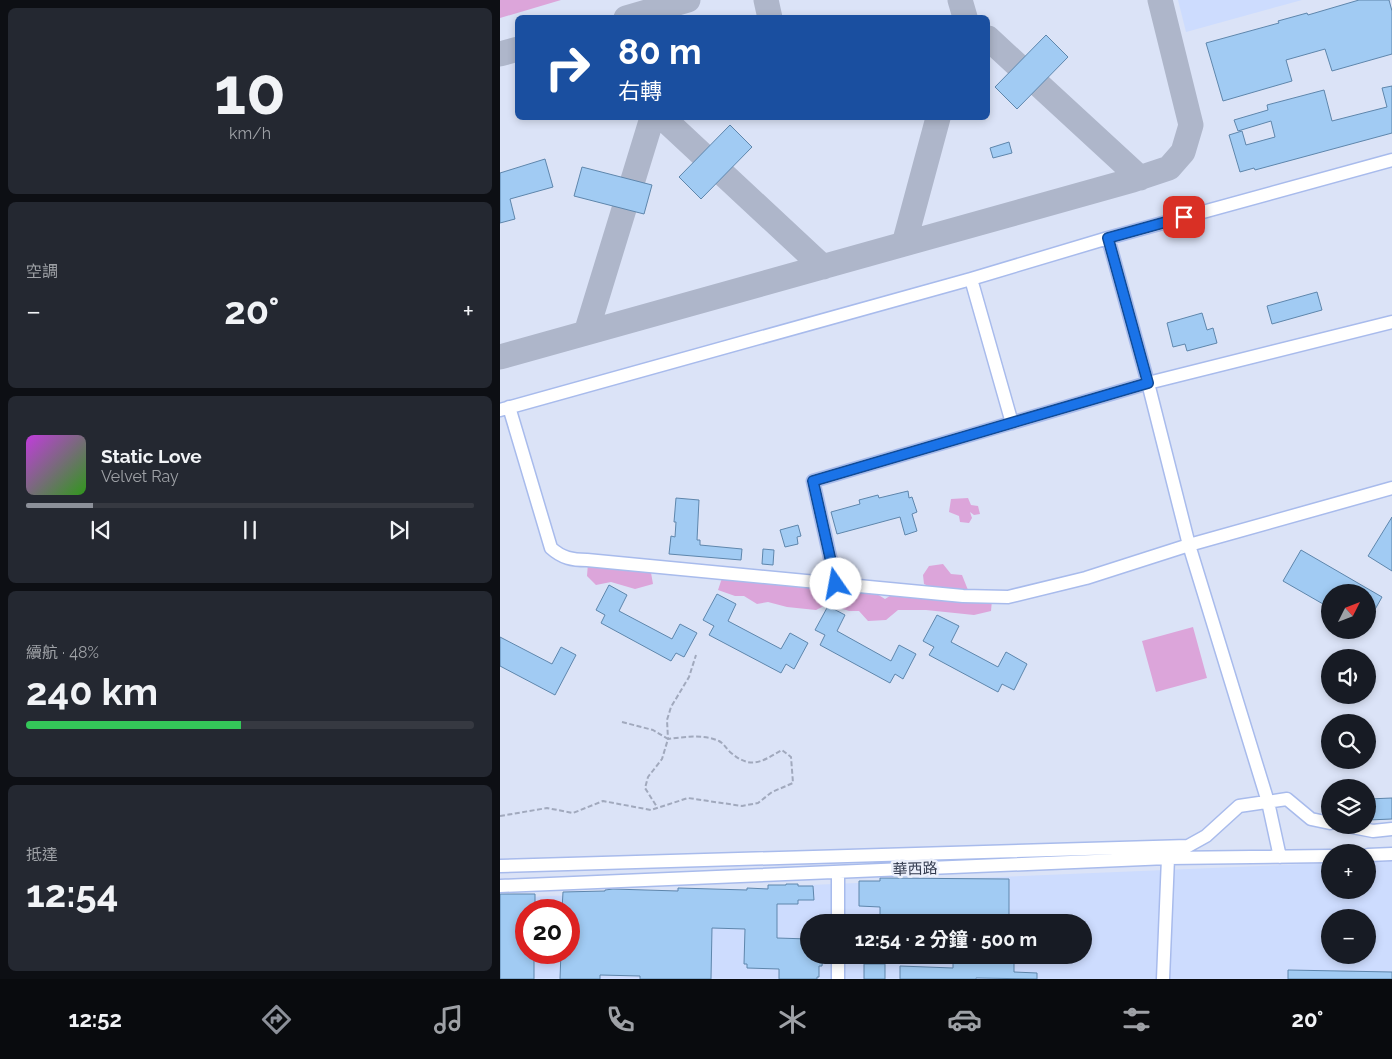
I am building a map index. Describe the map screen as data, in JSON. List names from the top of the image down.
{
  "streets": {
    "street": ["華西路"]
  },
  "north": "top right",
  "page": {
    "tile": [
      ["10", "km/h"],
      "空調",
      ["續航 · 48%", "240 km"],
      ["抵達", "12:54"]
    ],
    "turn": ["80 m", "右轉"],
    "heat": ["−", "20°", "+"],
    "song": ["Static Love", "Velvet Ray"],
    "map_buttons": ["+", "−"],
    "limit": "20",
    "trip": "12:54 · 2 分鐘 · 500 m",
    "tabs": ["12:52", "20°"]
  }
}
